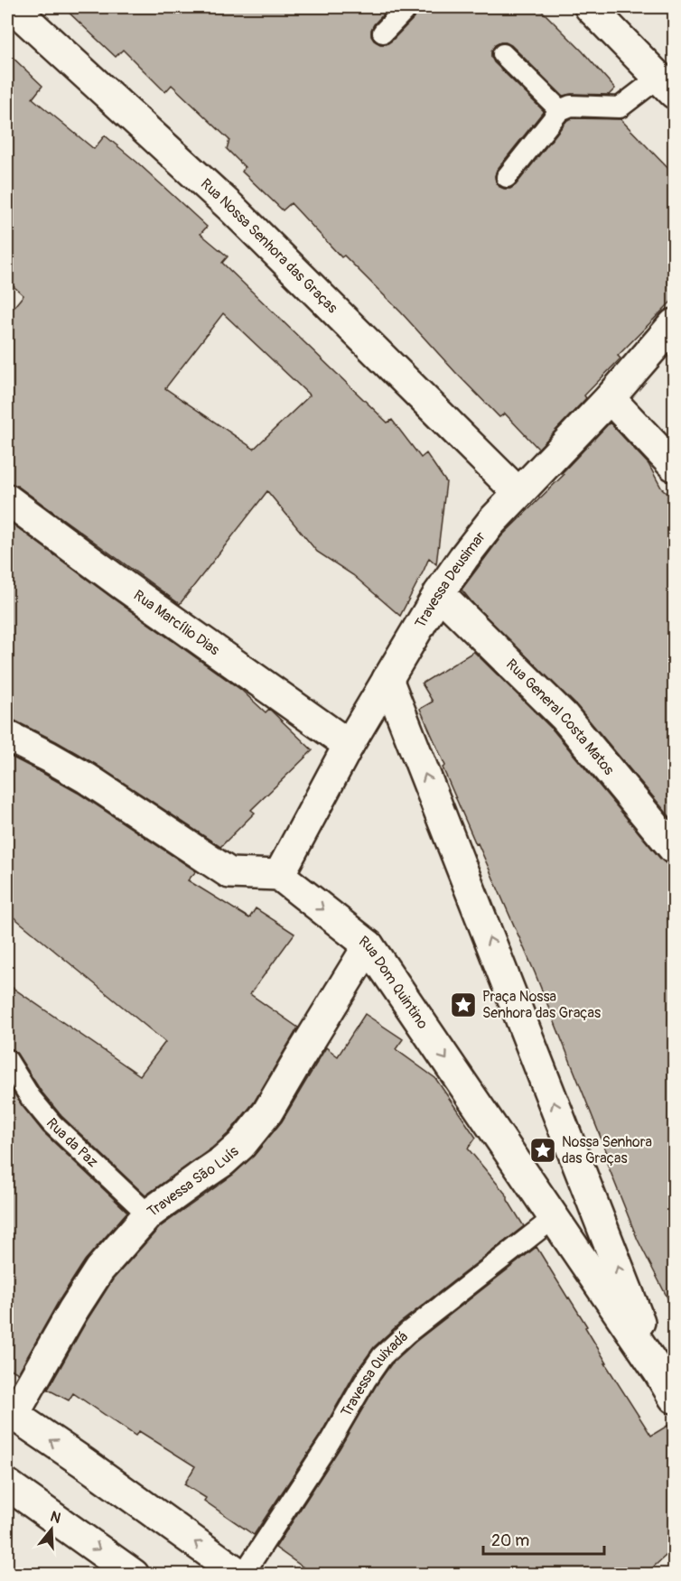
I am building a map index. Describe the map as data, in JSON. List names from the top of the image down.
{
  "streets": {
    "street": [
      "Rua Nossa Senhora das Graças",
      "Travessa Deusimar",
      "Rua Marcílio Dias",
      "Rua General Costa Matos",
      "Rua Dom Quintino",
      "Travessa São Luís"
    ],
    "lane": ["Rua da Paz", "Travessa Quixadá"]
  },
  "crossings": [
    ["Rua Nossa Senhora das Graças", "Travessa Deusimar"],
    ["Travessa Deusimar", "Rua Marcílio Dias"],
    ["Travessa Deusimar", "Rua General Costa Matos"],
    ["Travessa Deusimar", "Rua Dom Quintino"],
    ["Rua Dom Quintino", "Travessa São Luís"],
    ["Rua Dom Quintino", "Travessa Quixadá"],
    ["Rua da Paz", "Travessa São Luís"]
  ],
  "places": {
    "place": ["Praça Nossa Senhora das Graças", "Nossa Senhora das Graças"]
  },
  "scale_bar": "20 m",
  "north": "top"
}
